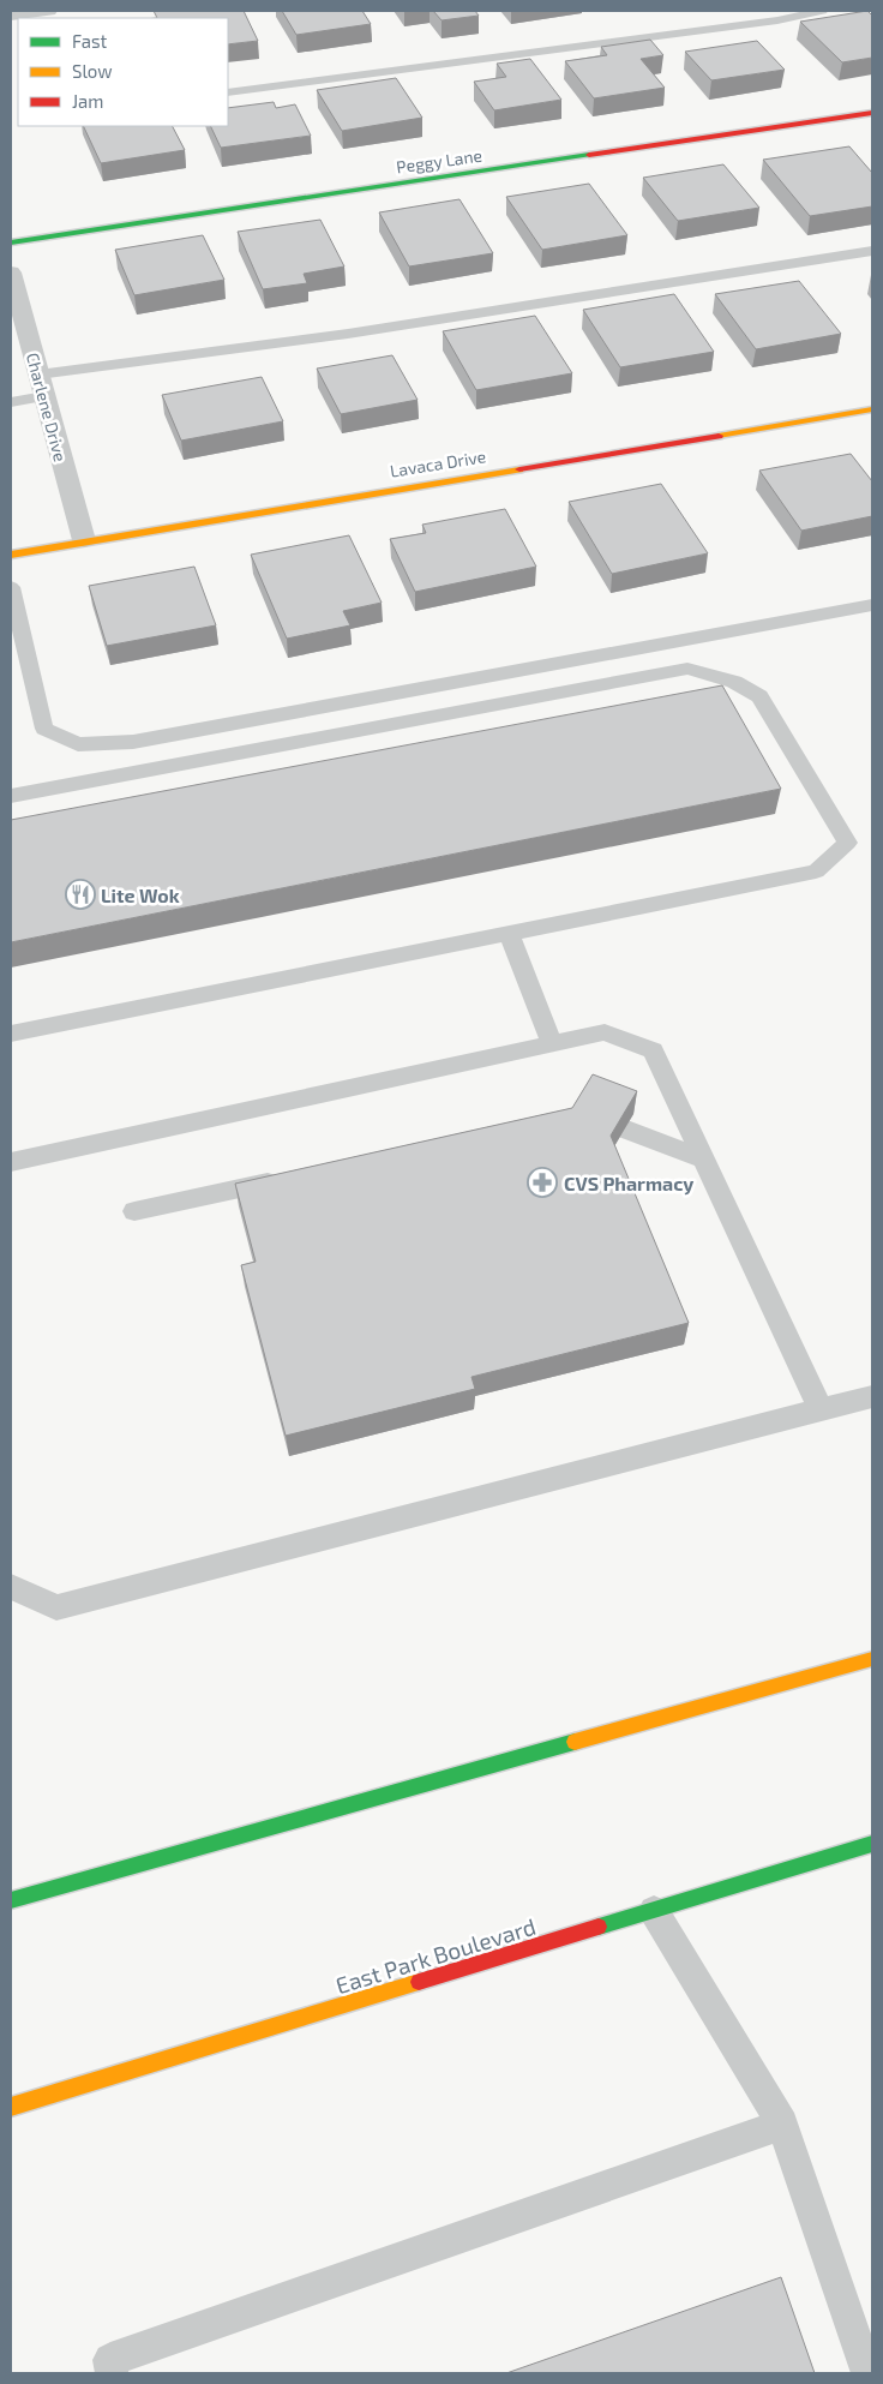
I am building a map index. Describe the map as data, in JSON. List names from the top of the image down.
{
  "streets": {
    "street": [
      "Peggy Lane",
      "Charlene Drive",
      "Lavaca Drive",
      "East Park Boulevard"
    ]
  },
  "crossings": [
    ["Charlene Drive", "Lavaca Drive"]
  ],
  "places": {
    "restaurant": ["Lite Wok"],
    "pharmacy": ["CVS Pharmacy"]
  },
  "legend": ["Fast", "Slow", "Jam"]
}
